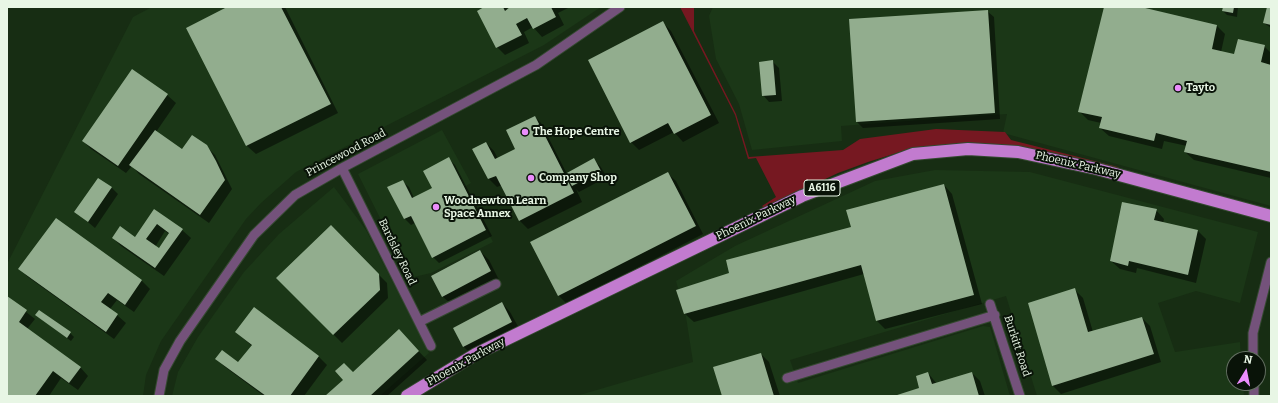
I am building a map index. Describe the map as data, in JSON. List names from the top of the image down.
{
  "streets": {
    "main road": ["Phoenix Parkway", "A6116"],
    "street": ["Princewood Road", "Bardsley Road", "Burkitt Road"]
  },
  "crossings": [
    ["Princewood Road", "Bardsley Road"]
  ],
  "places": [
    "Tayto",
    "The Hope Centre",
    "Company Shop",
    "Woodnewton Learn Space Annex"
  ],
  "north": "top"
}
